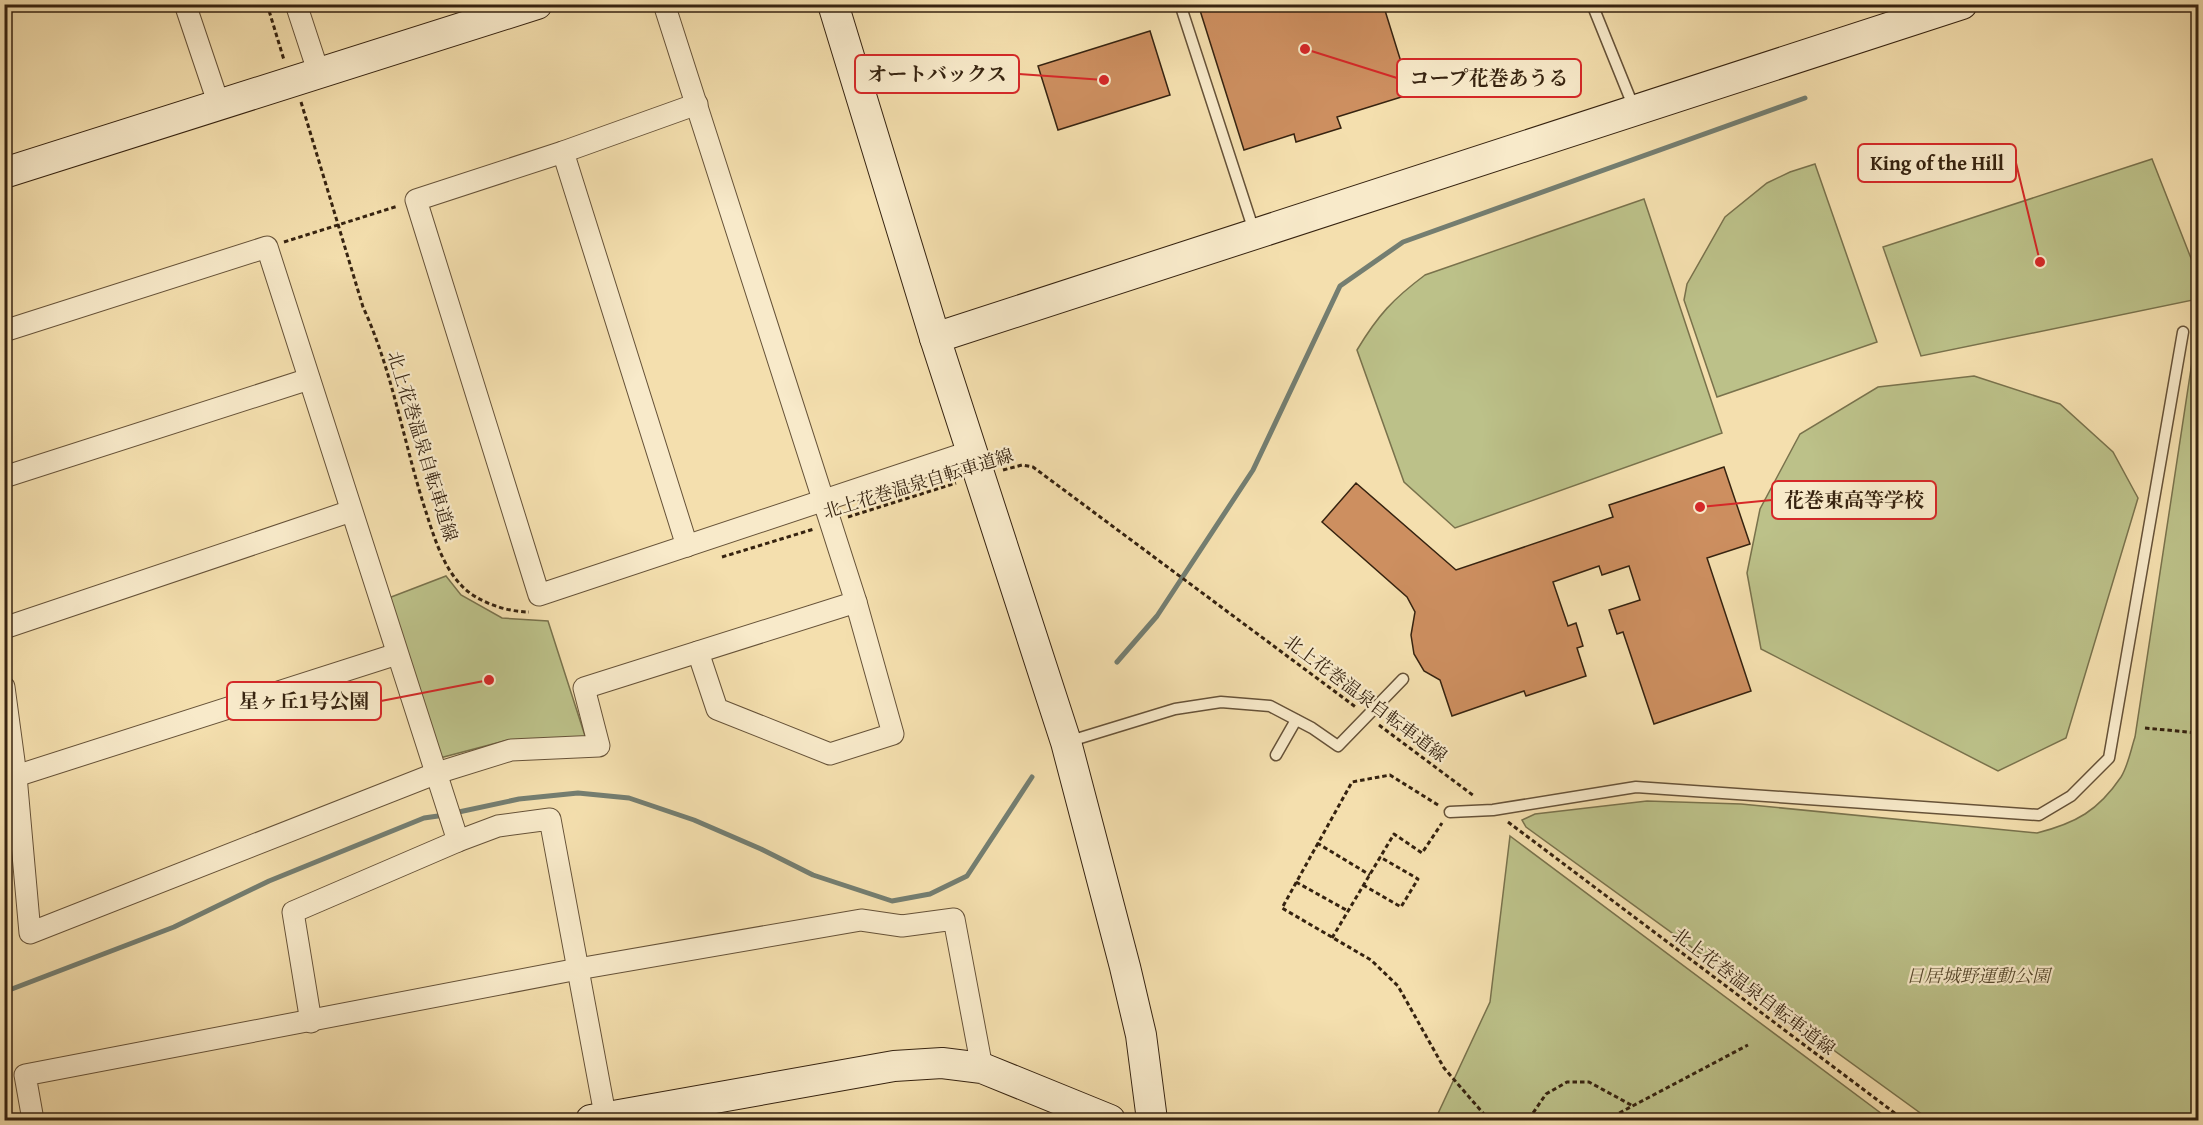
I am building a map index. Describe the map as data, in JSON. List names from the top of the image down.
{
  "streets": {
    "path": ["北上花巻温泉自転車道線"]
  },
  "parks": ["日居城野運動公園"],
  "places": [
    "コープ花巻あうる",
    "オートバックス",
    "King of the Hill",
    "花巻東高等学校",
    "星ヶ丘1号公園"
  ]
}
